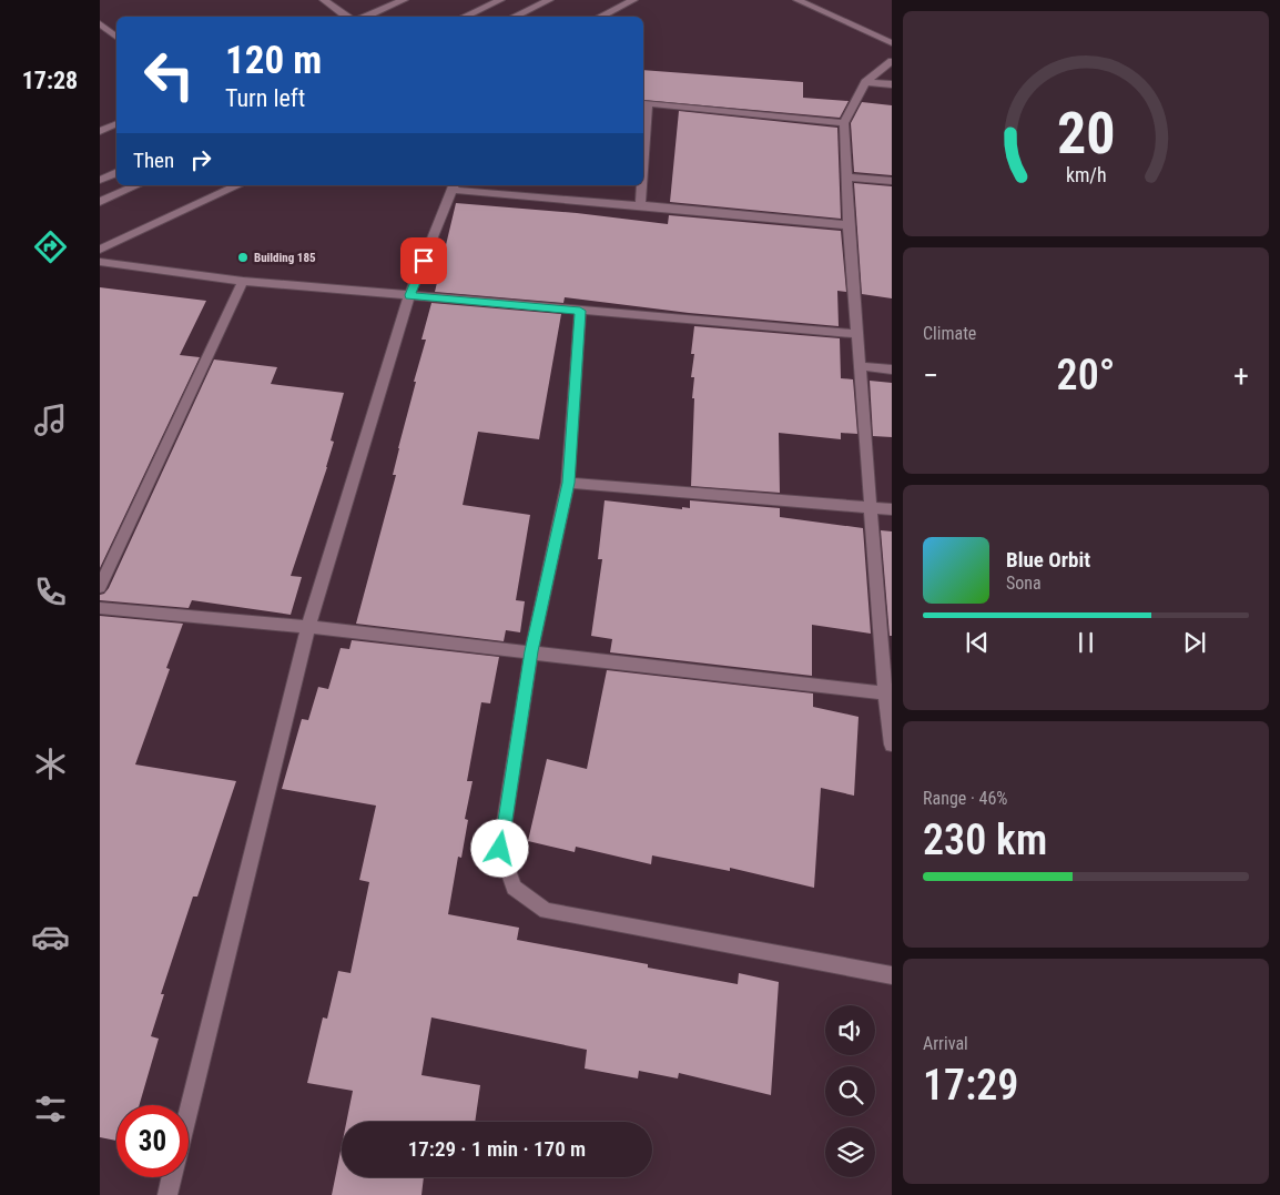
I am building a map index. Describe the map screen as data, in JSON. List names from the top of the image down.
{
  "places": ["Building 185"],
  "page": {
    "tabs": "17:28",
    "turn": ["120 m", "Turn left"],
    "then": "Then",
    "tile": [
      "Climate",
      ["Range · 46%", "230 km"],
      ["Arrival", "17:29"]
    ],
    "heat": ["−", "20°", "+"],
    "song": ["Blue Orbit", "Sona"],
    "limit": "30",
    "trip": "17:29 · 1 min · 170 m",
    "gauge": ["20", "km/h"]
  }
}
